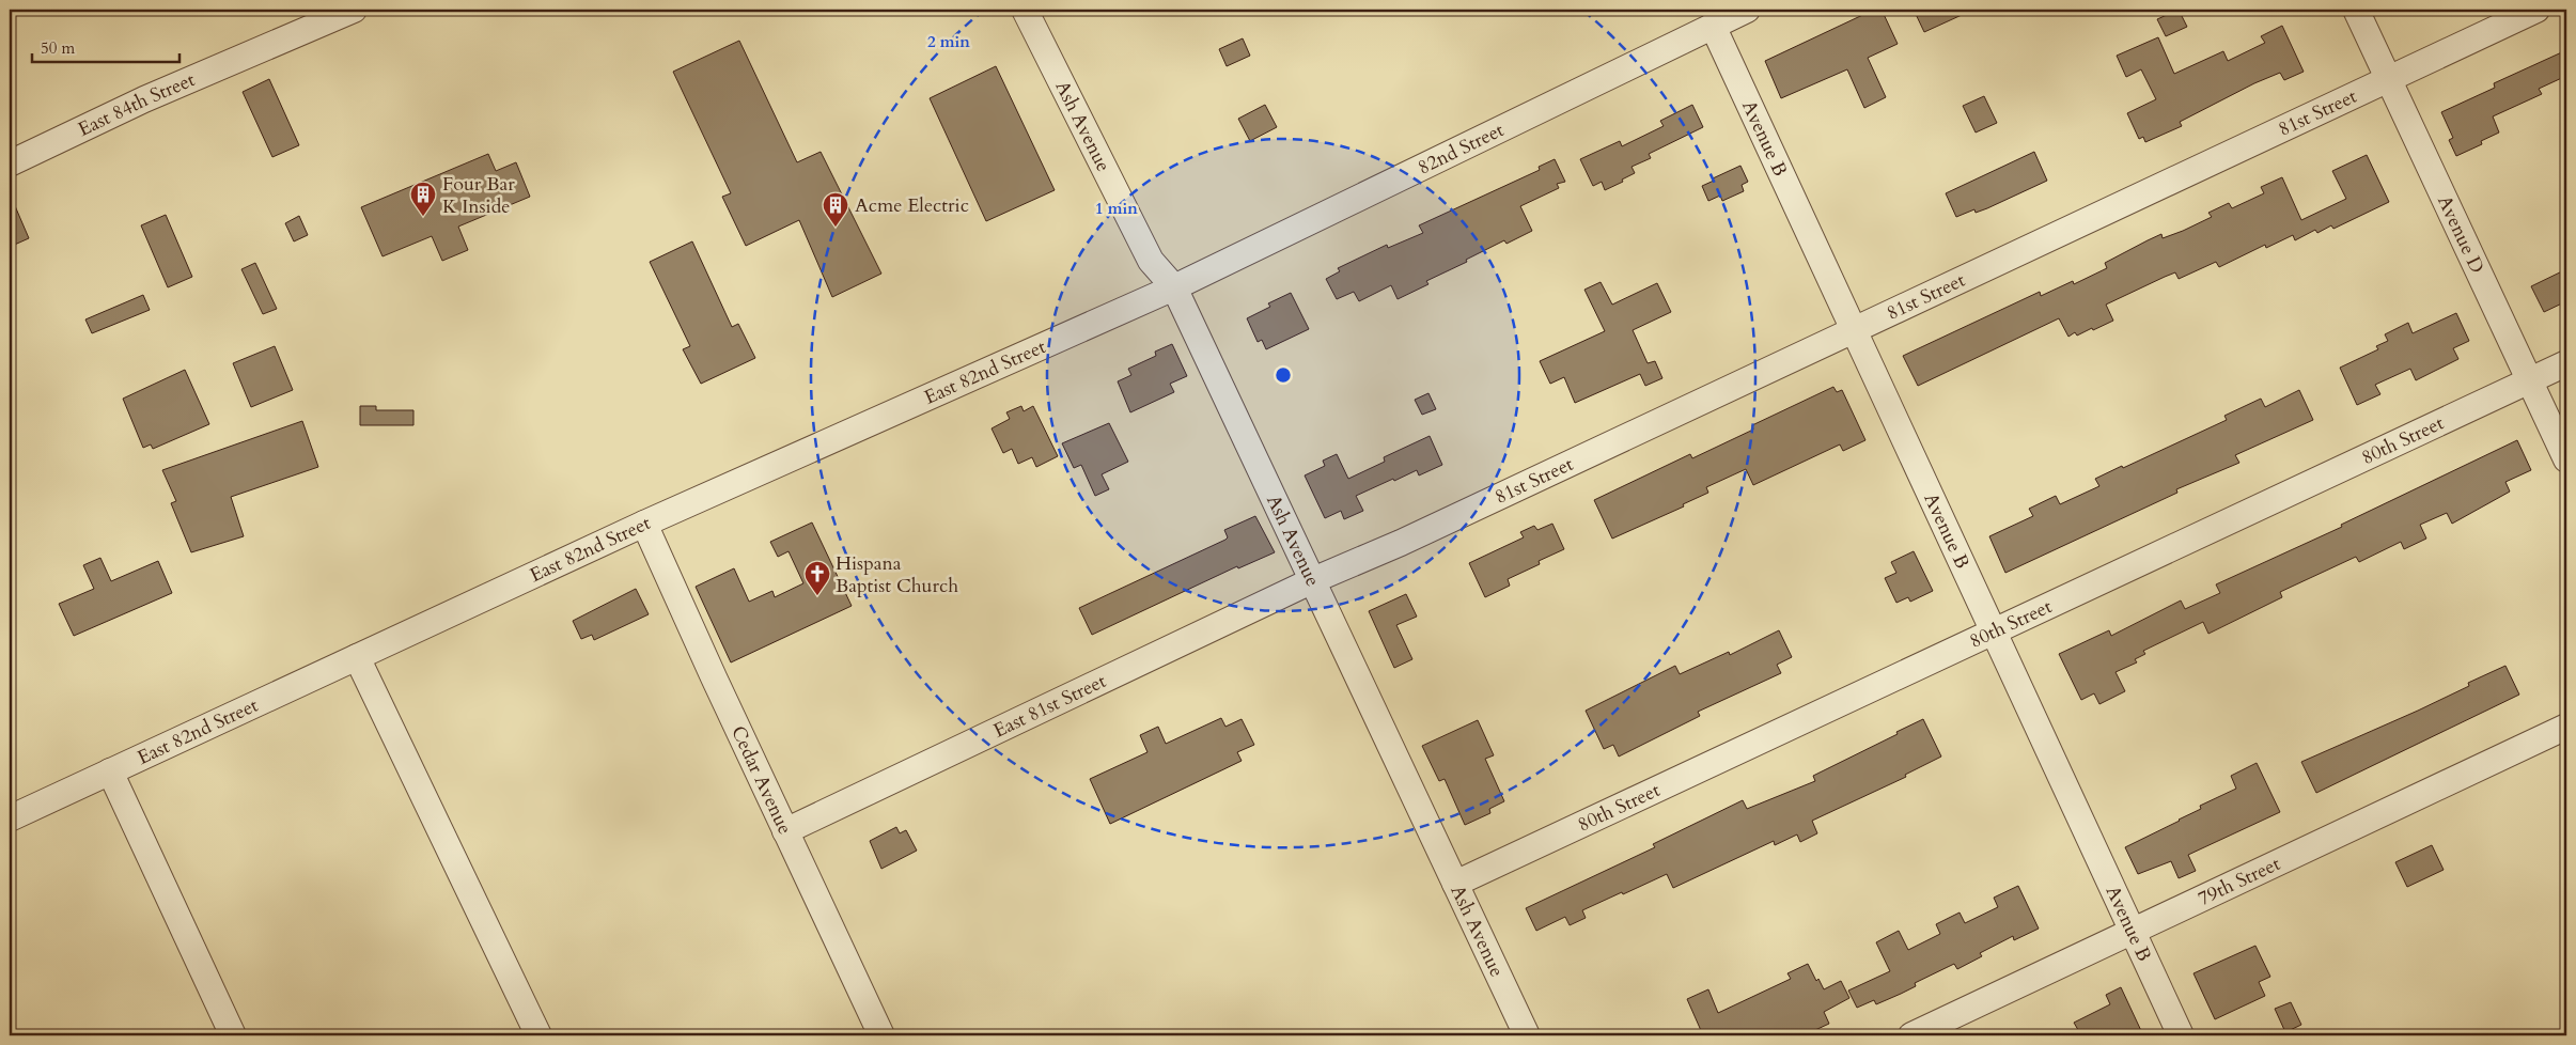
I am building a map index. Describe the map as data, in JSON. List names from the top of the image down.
{
  "streets": {
    "street": [
      "East 84th Street",
      "81st Street",
      "Ash Avenue",
      "Avenue B",
      "82nd Street",
      "Avenue D",
      "East 82nd Street",
      "80th Street",
      "East 81st Street",
      "Cedar Avenue",
      "79th Street"
    ]
  },
  "crossings": [
    ["81st Street", "Ash Avenue"],
    ["81st Street", "Avenue B"],
    ["81st Street", "Avenue D"],
    ["81st Street", "East 81st Street"],
    ["Ash Avenue", "82nd Street"],
    ["Ash Avenue", "East 82nd Street"],
    ["Ash Avenue", "80th Street"],
    ["Ash Avenue", "East 81st Street"],
    ["Avenue B", "82nd Street"],
    ["Avenue B", "80th Street"],
    ["Avenue B", "79th Street"],
    ["82nd Street", "East 82nd Street"],
    ["Avenue D", "80th Street"],
    ["East 82nd Street", "Cedar Avenue"],
    ["East 81st Street", "Cedar Avenue"]
  ],
  "places": {
    "building": ["Four Bar K Inside", "Acme Electric"],
    "church": ["Hispana Baptist Church"]
  },
  "scale_bar": "50 m",
  "rings": ["2 min", "1 min"]
}
